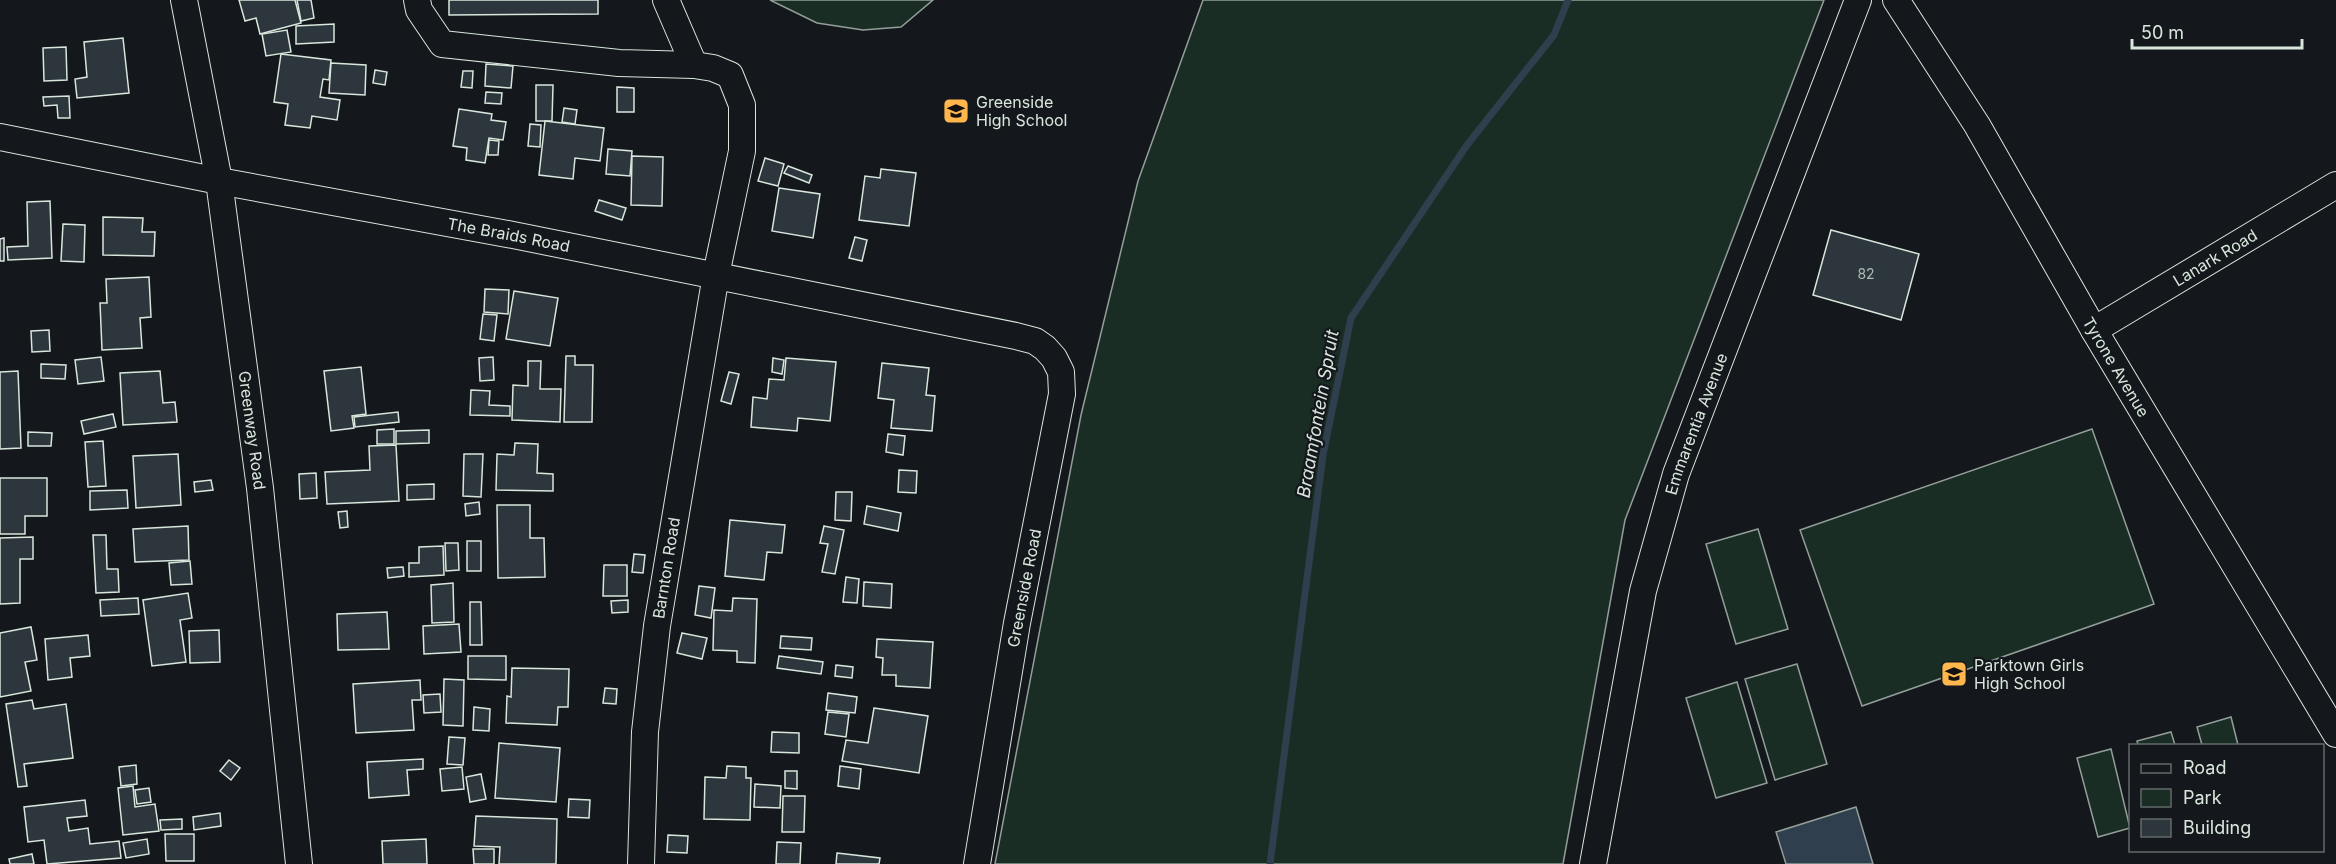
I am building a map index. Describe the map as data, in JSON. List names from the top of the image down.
{
  "streets": {
    "street": [
      "The Braids Road",
      "Lanark Road",
      "Tyrone Avenue",
      "Emmarentia Avenue",
      "Greenway Road",
      "Barnton Road",
      "Greenside Road"
    ]
  },
  "crossings": [
    ["The Braids Road", "Greenway Road"],
    ["The Braids Road", "Barnton Road"],
    ["The Braids Road", "Greenside Road"],
    ["Lanark Road", "Tyrone Avenue"]
  ],
  "water": ["Braamfontein Spruit"],
  "places": {
    "school or university": ["Greenside High School", "Parktown Girls High School"]
  },
  "house_numbers": ["82"],
  "legend": ["Road", "Park", "Building"],
  "scale_bar": "50 m"
}
